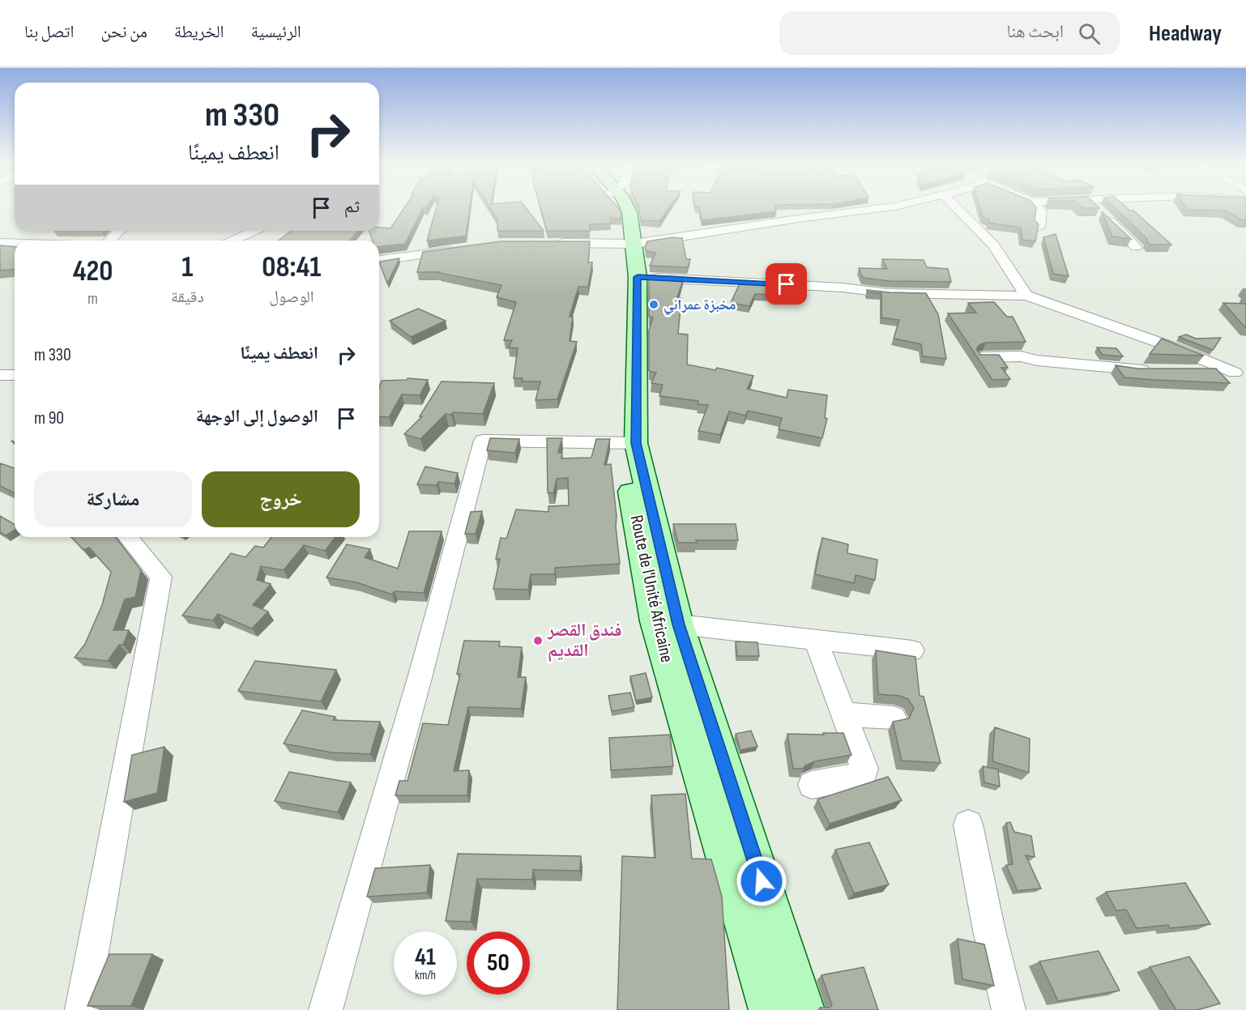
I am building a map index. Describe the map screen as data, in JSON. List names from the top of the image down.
{
  "streets": {
    "main road": ["Route de l'Unité Africaine"]
  },
  "places": ["مخبزة عمراني", "فندق القصر القديم"],
  "page": {
    "header": "Headway",
    "search": "ابحث هنا",
    "nav": [
      "الرئيسية",
      "الخريطة",
      "من نحن",
      "اتصل بنا"
    ],
    "turn": ["330 m", "انعطف يمينًا"],
    "then": "ثم",
    "eta": [
      "08:41",
      "الوصول",
      "1",
      "دقيقة",
      "420",
      "m"
    ],
    "list": [
      {
        "name": "انعطف يمينًا",
        "value": "330 m"
      },
      {
        "name": "الوصول إلى الوجهة",
        "value": "90 m"
      }
    ],
    "buttons": ["خروج", "مشاركة"],
    "speed": "41 km/h",
    "limit": "50"
  }
}
